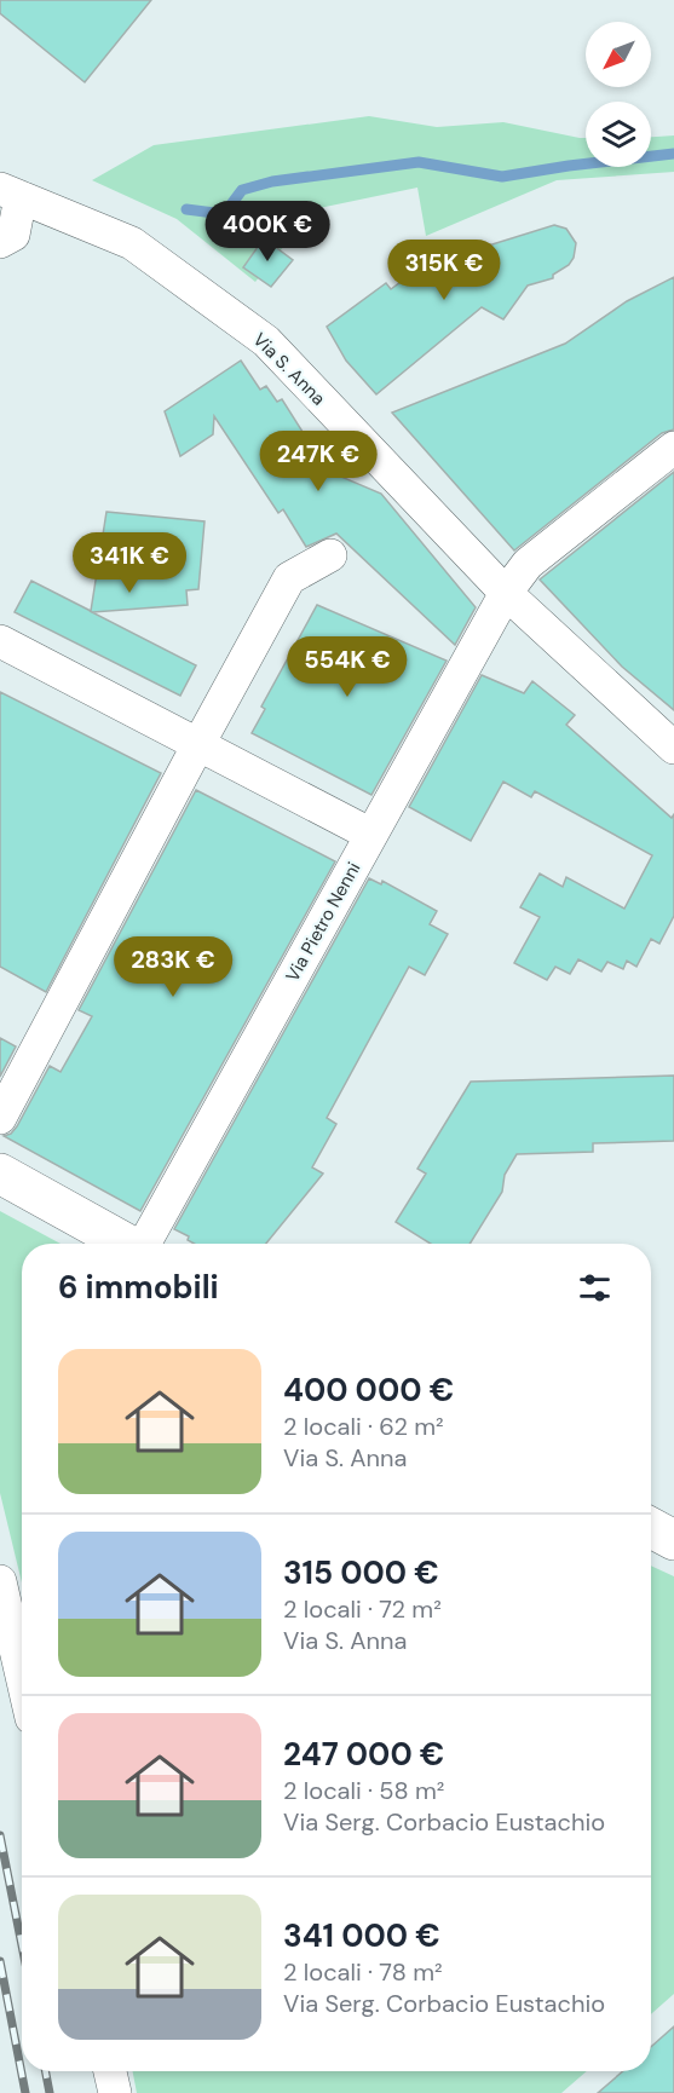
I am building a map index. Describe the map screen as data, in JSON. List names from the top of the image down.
{
  "streets": {
    "street": ["Via S. Anna", "Via Pietro Nenni"]
  },
  "crossings": [
    ["Via S. Anna", "Via Pietro Nenni"]
  ],
  "north": "bottom left",
  "page": {
    "price": [
      "400K €",
      "315K €",
      "247K €",
      "341K €",
      "554K €",
      "283K €"
    ],
    "heading": "6 immobili",
    "list": [
      {
        "name": "400 000 €",
        "note": "2 locali · 62 m² · Via S. Anna"
      },
      {
        "name": "315 000 €",
        "note": "2 locali · 72 m² · Via S. Anna"
      },
      {
        "name": "247 000 €",
        "note": "2 locali · 58 m² · Via Serg. Corbacio Eustachio"
      },
      {
        "name": "341 000 €",
        "note": "2 locali · 78 m² · Via Serg. Corbacio Eustachio"
      }
    ]
  }
}
